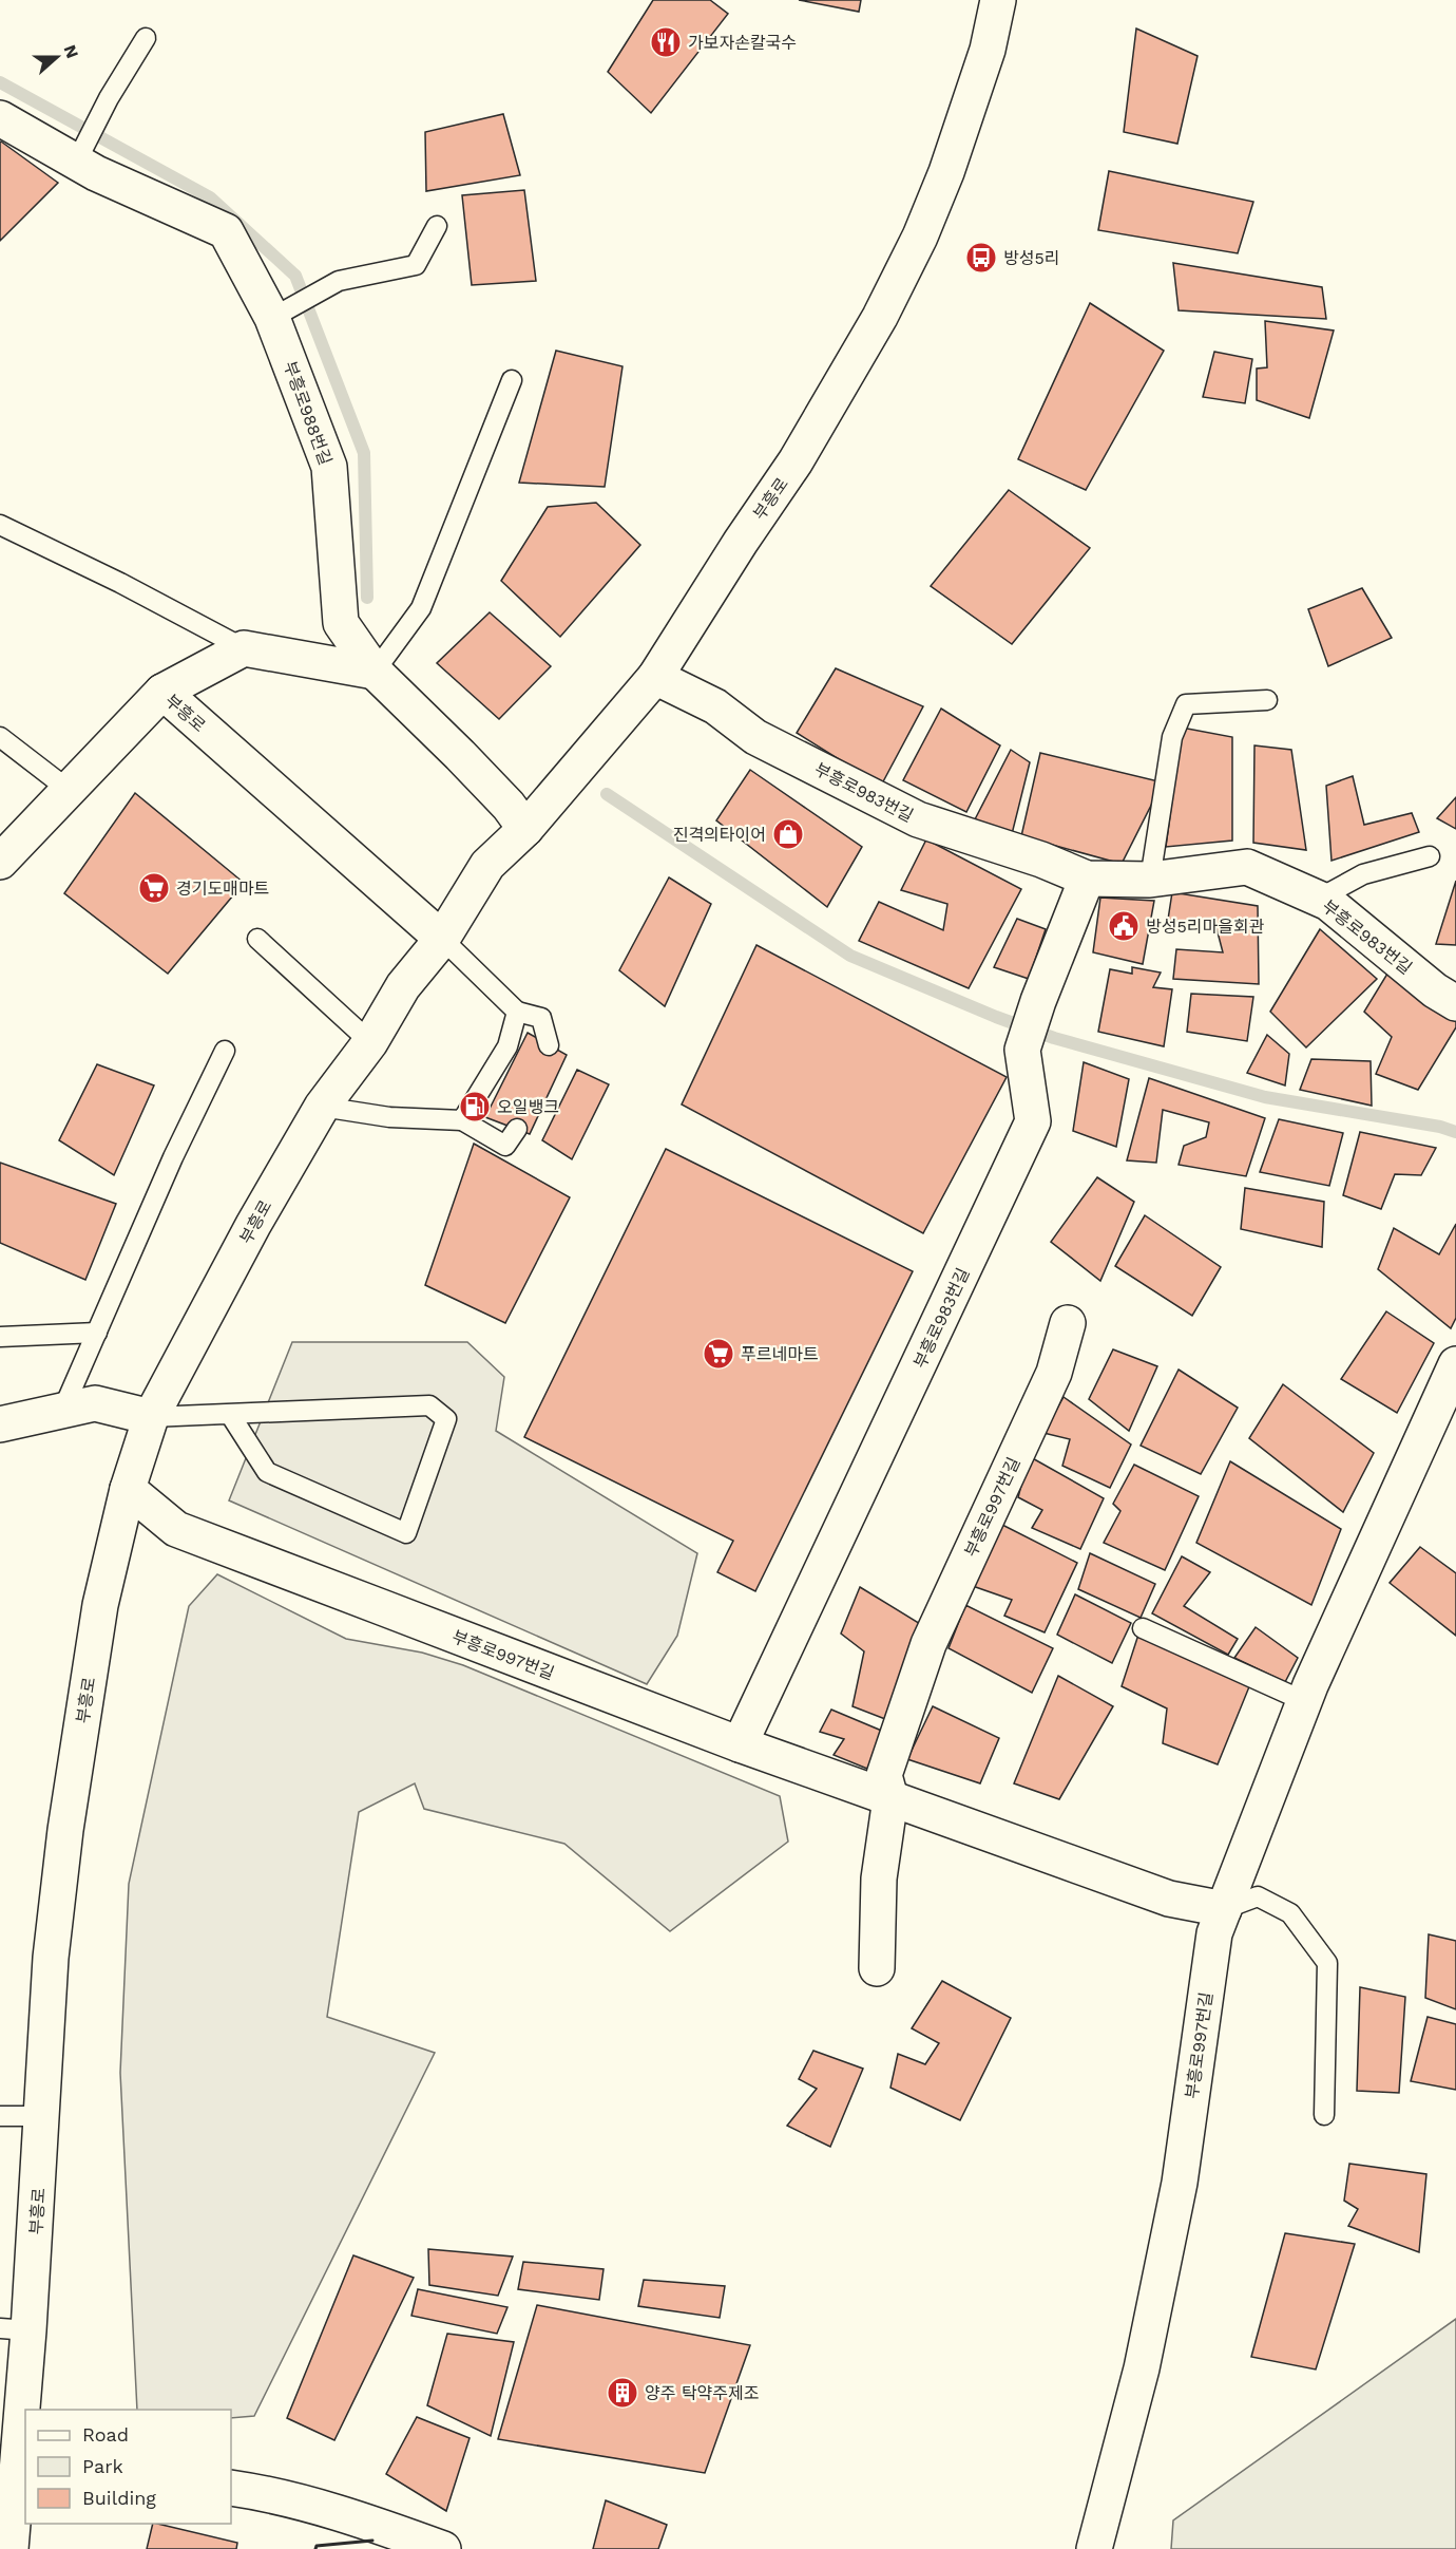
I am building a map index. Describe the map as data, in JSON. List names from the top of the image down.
{
  "streets": {
    "street": [
      "부흥로988번길",
      "부흥로",
      "부흥로983번길",
      "부흥로997번길"
    ]
  },
  "crossings": [
    ["부흥로988번길", "부흥로"],
    ["부흥로", "부흥로983번길"],
    ["부흥로", "부흥로997번길"],
    ["부흥로983번길", "부흥로997번길"]
  ],
  "places": {
    "restaurant": ["가보자손칼국수"],
    "bus stop": ["방성5리"],
    "shop": ["진격의타이어"],
    "supermarket": ["경기도매마트", "푸르네마트"],
    "public building": ["방성5리마을회관"],
    "fuel station": ["오일뱅크"],
    "building": ["양주 탁약주제조"]
  },
  "legend": ["Road", "Park", "Building"],
  "north": "right"
}
